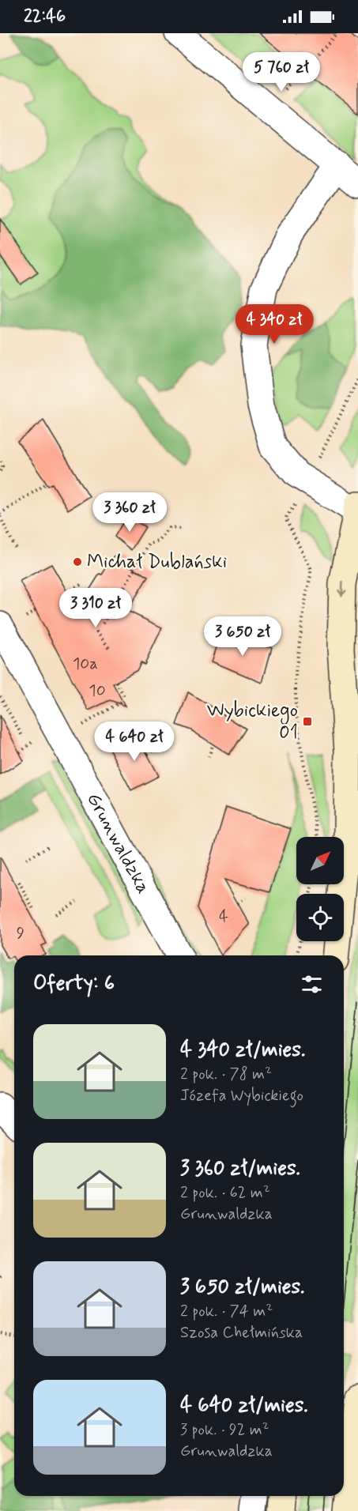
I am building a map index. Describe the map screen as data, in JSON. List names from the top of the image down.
{
  "streets": {
    "street": ["Grunwaldzka"]
  },
  "places": {
    "other": ["Michał Dublański"],
    "transit": ["Wybickiego 01"]
  },
  "house_numbers": [
    "10a",
    "10",
    "4",
    "9"
  ],
  "north": "top right",
  "page": {
    "status": "22:46",
    "price": [
      "5 760 zł",
      "4 340 zł",
      "3 360 zł",
      "3 310 zł",
      "3 650 zł",
      "4 640 zł"
    ],
    "heading": "Oferty: 6",
    "list": [
      {
        "name": "4 340 zł/mies.",
        "note": "2 pok. · 78 m² · Józefa Wybickiego"
      },
      {
        "name": "3 360 zł/mies.",
        "note": "2 pok. · 62 m² · Grunwaldzka"
      },
      {
        "name": "3 650 zł/mies.",
        "note": "2 pok. · 74 m² · Szosa Chełmińska"
      },
      {
        "name": "4 640 zł/mies.",
        "note": "3 pok. · 92 m² · Grunwaldzka"
      }
    ]
  }
}
